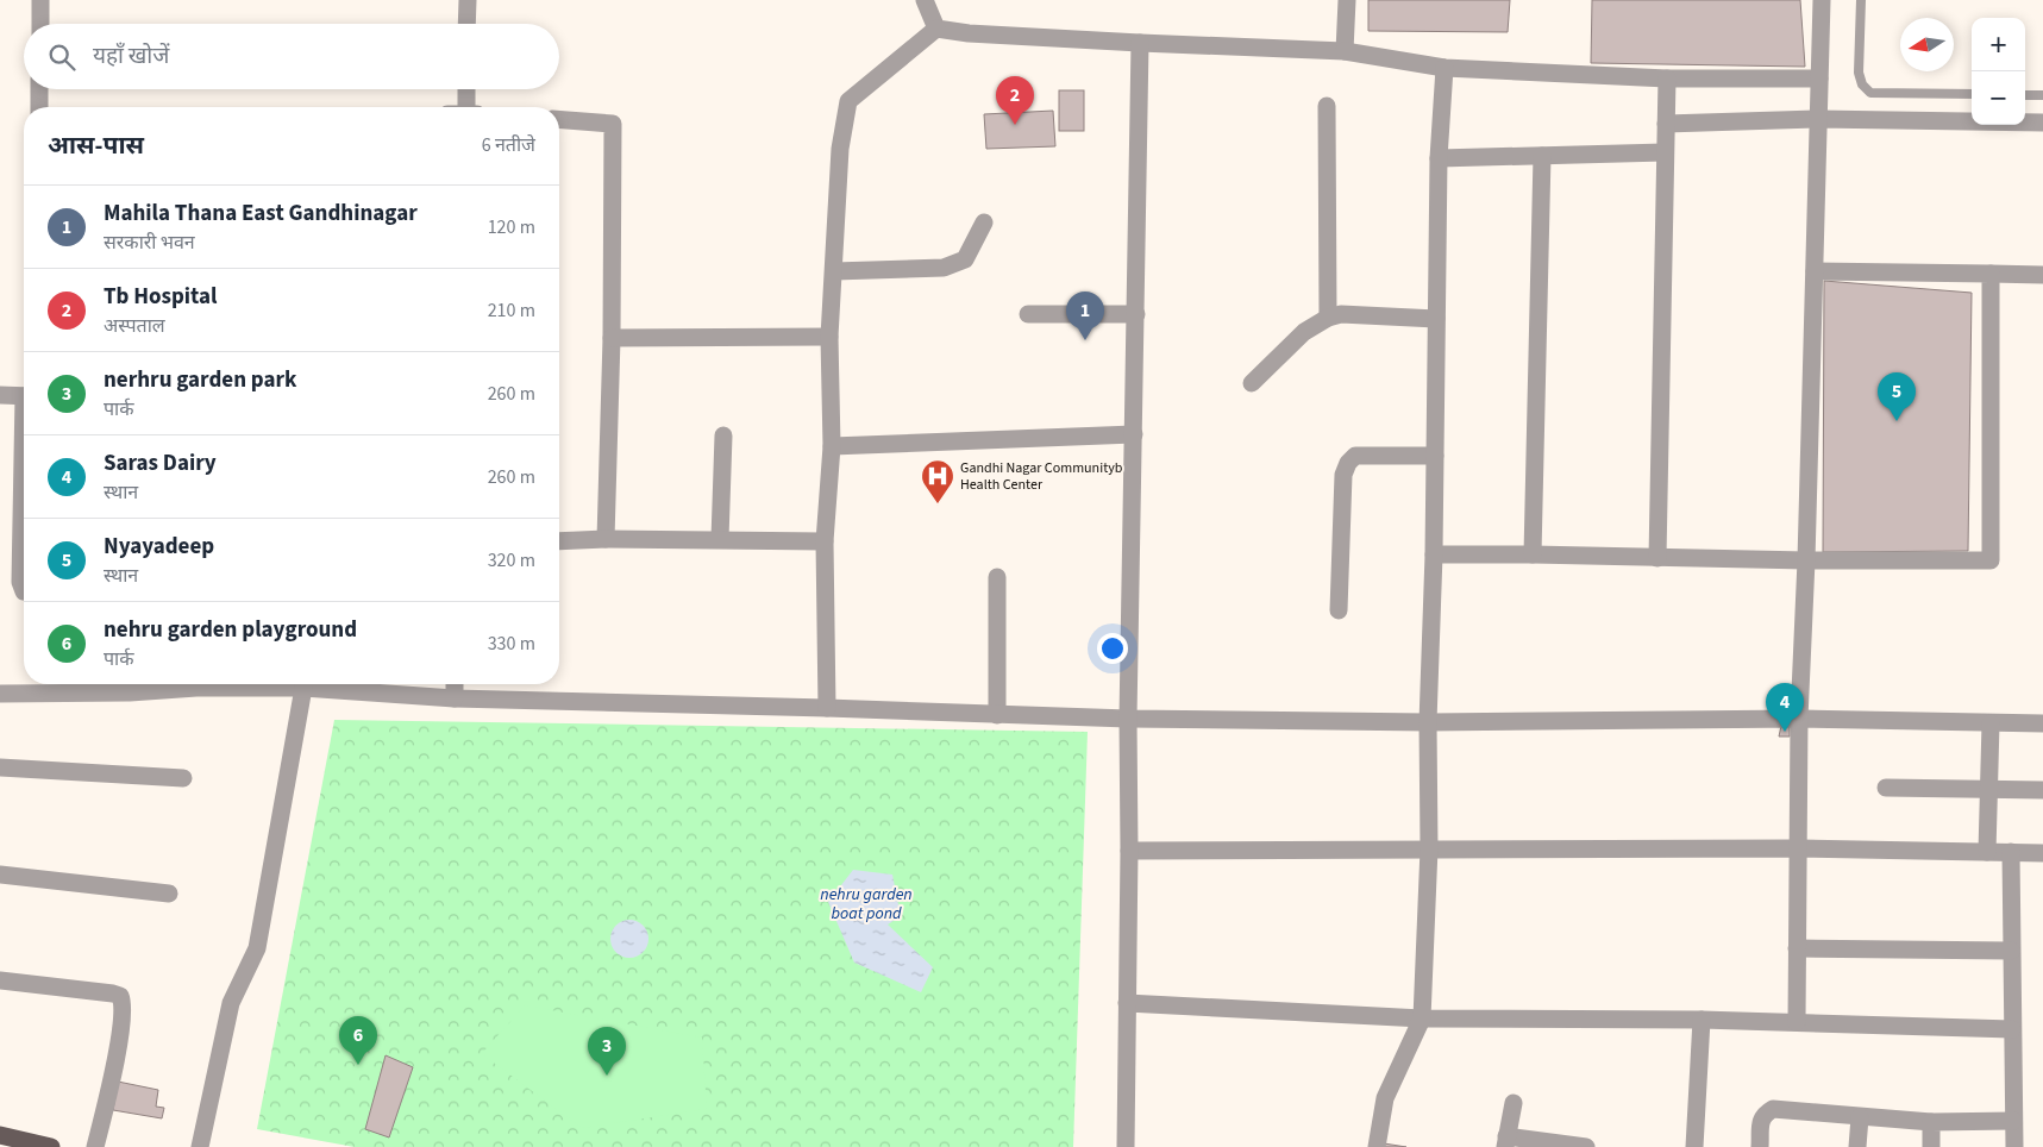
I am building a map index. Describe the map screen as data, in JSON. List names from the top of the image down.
{
  "water": ["nehru garden boat pond"],
  "places": {
    "hospital": ["Gandhi Nagar Communityb Health Center"]
  },
  "north": "left",
  "page": {
    "map_buttons": ["+", "−"],
    "search": "यहाँ खोजें",
    "pins": [
      "2",
      "1",
      "5",
      "4",
      "6",
      "3"
    ],
    "heading": ["आस-पास", "6 नतीजे"],
    "list": [
      {
        "mark": "1",
        "name": "Mahila Thana East Gandhinagar",
        "note": "सरकारी भवन",
        "value": "120 m"
      },
      {
        "mark": "2",
        "name": "Tb Hospital",
        "note": "अस्पताल",
        "value": "210 m"
      },
      {
        "mark": "3",
        "name": "nerhru garden park",
        "note": "पार्क",
        "value": "260 m"
      },
      {
        "mark": "4",
        "name": "Saras Dairy",
        "note": "स्थान",
        "value": "260 m"
      },
      {
        "mark": "5",
        "name": "Nyayadeep",
        "note": "स्थान",
        "value": "320 m"
      },
      {
        "mark": "6",
        "name": "nehru garden playground",
        "note": "पार्क",
        "value": "330 m"
      }
    ]
  }
}
